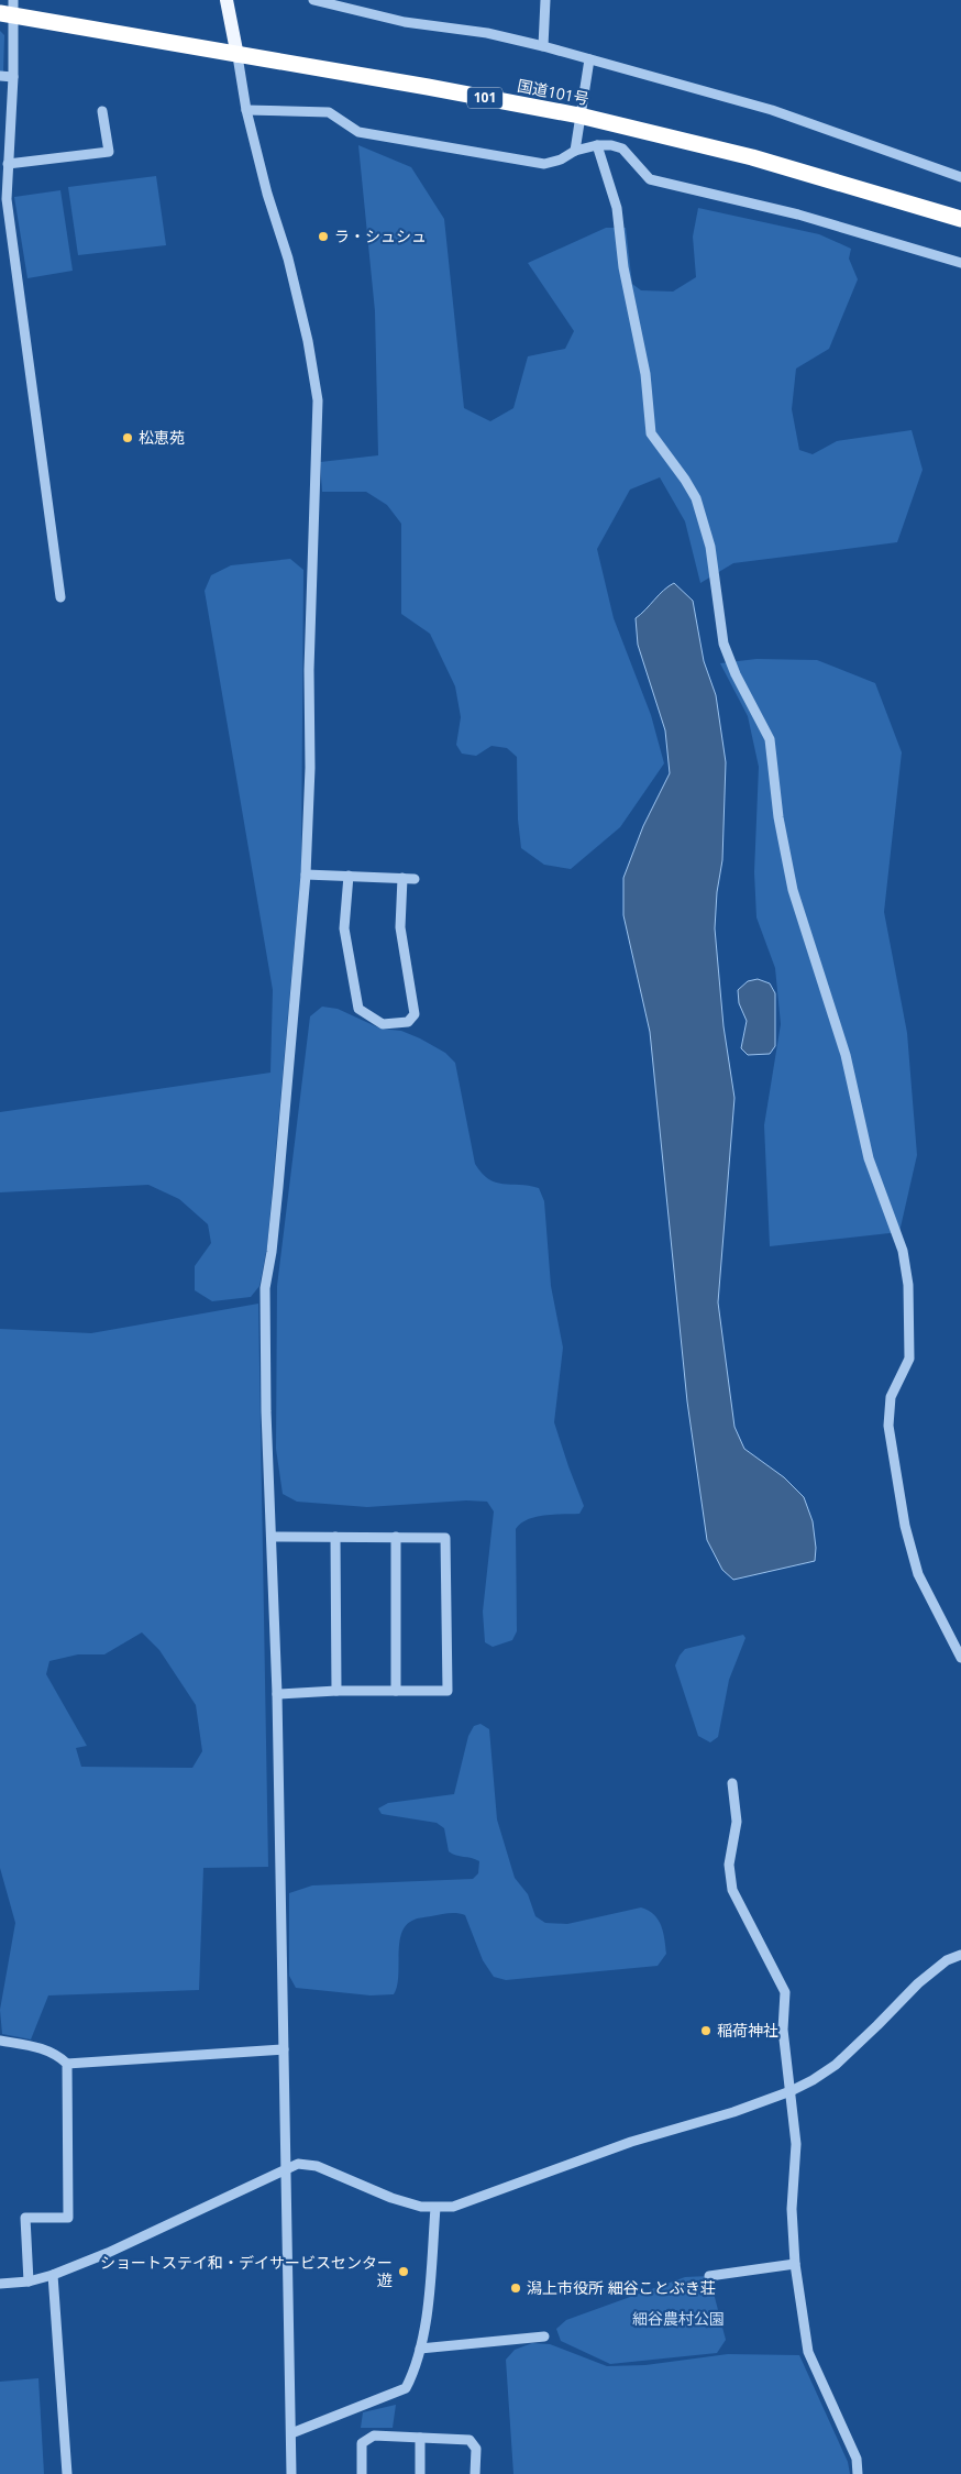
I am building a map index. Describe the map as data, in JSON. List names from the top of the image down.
{
  "streets": {
    "highway": ["国道101号", "101"]
  },
  "parks": ["細谷農村公園"],
  "places": [
    "ラ・シュシュ",
    "松恵苑",
    "稲荷神社",
    "ショートステイ和・デイサービスセンター 遊",
    "潟上市役所 細谷ことぶき荘"
  ]
}
